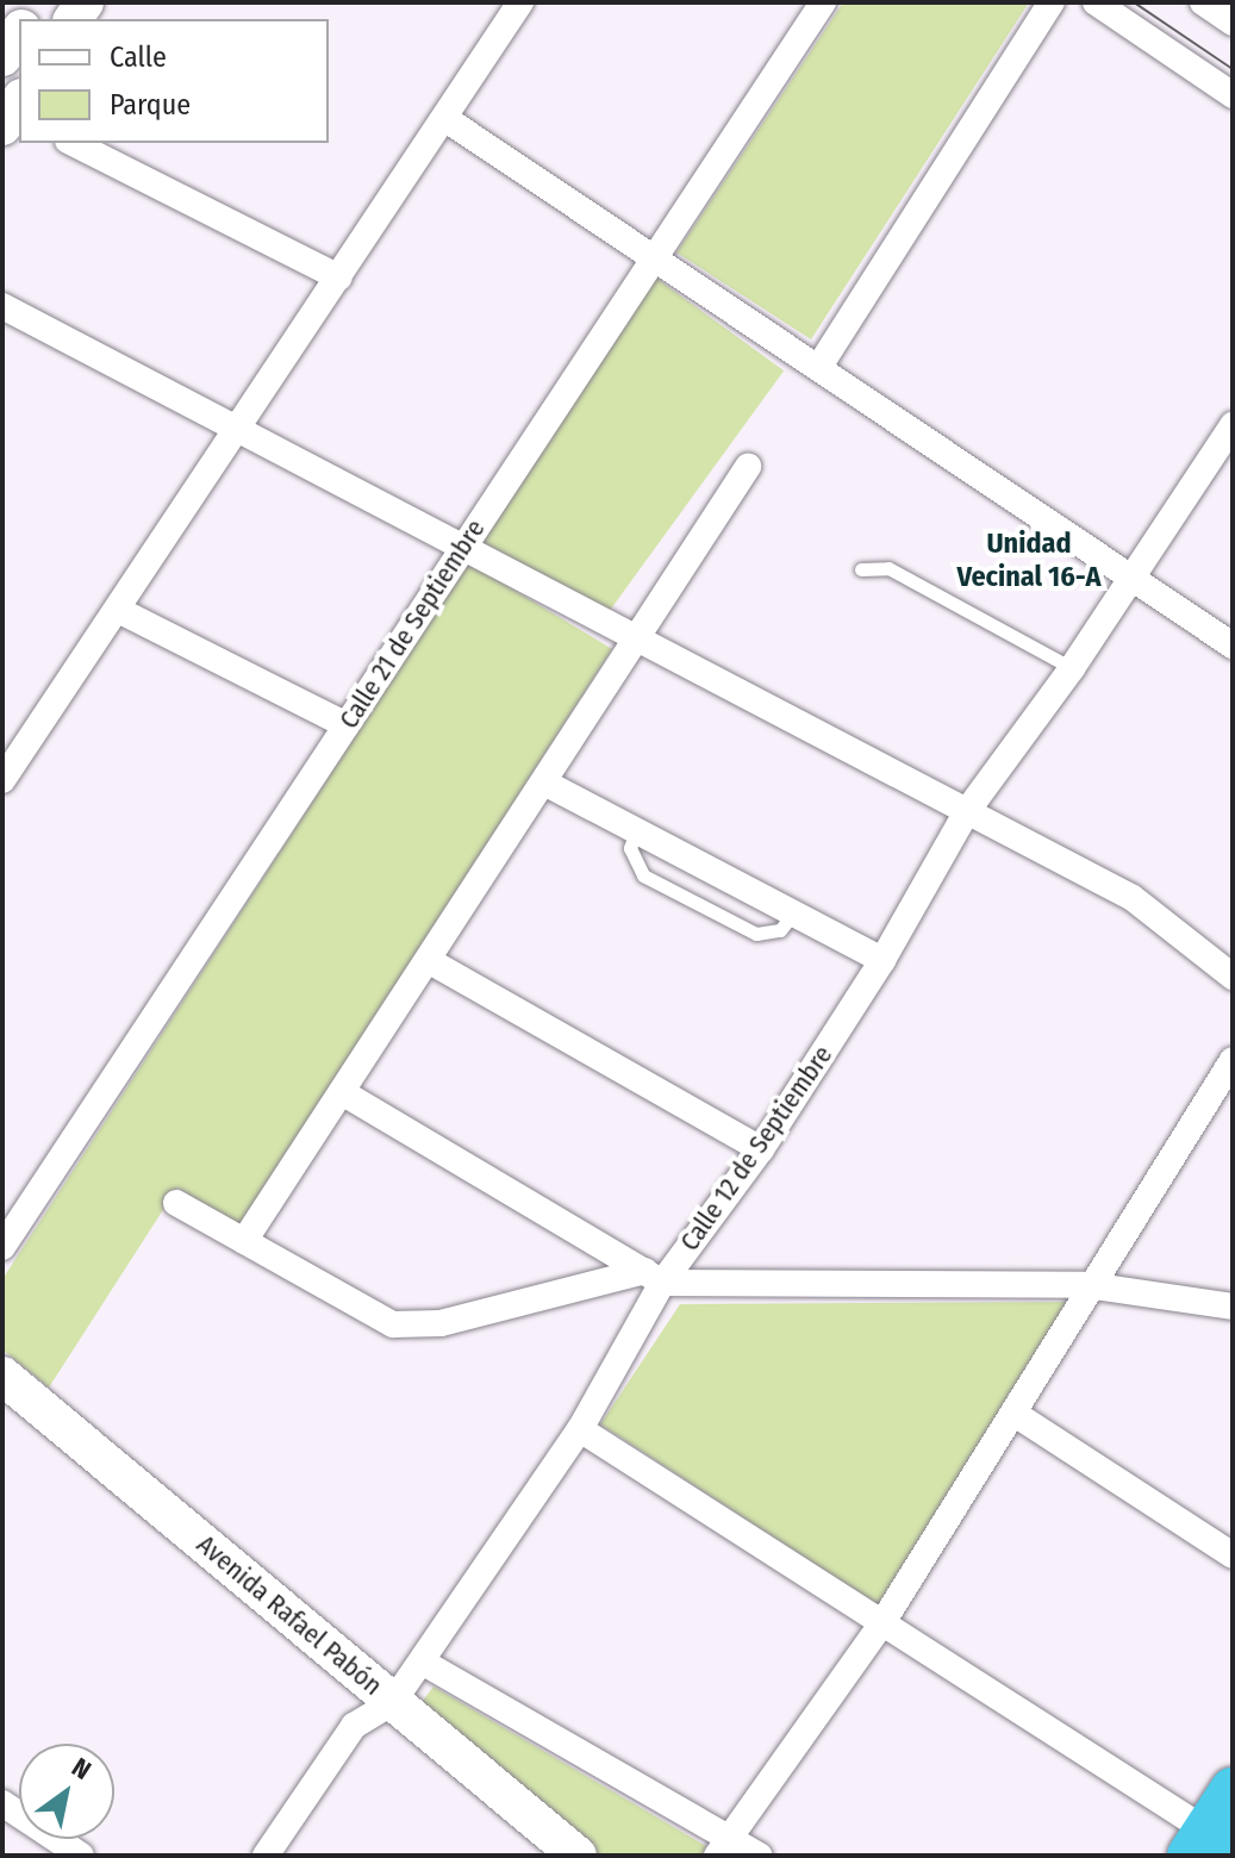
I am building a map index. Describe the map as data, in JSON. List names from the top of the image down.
{
  "streets": {
    "main road": ["Avenida Rafael Pabón"],
    "street": ["Calle 21 de Septiembre", "Calle 12 de Septiembre"]
  },
  "crossings": [
    ["Calle 12 de Septiembre", "Avenida Rafael Pabón"]
  ],
  "districts": ["Unidad Vecinal 16-A"],
  "legend": ["Calle", "Parque"],
  "north": "top right"
}
